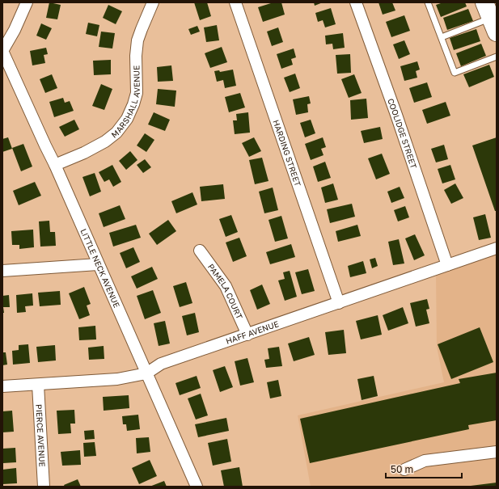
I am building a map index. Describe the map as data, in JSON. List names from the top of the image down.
{
  "streets": {
    "street": [
      "MARSHALL AVENUE",
      "COOLIDGE STREET",
      "HARDING STREET",
      "LITTLE NECK AVENUE",
      "PAMELA COURT",
      "HAFF AVENUE",
      "PIERCE AVENUE"
    ]
  },
  "crossings": [
    ["MARSHALL AVENUE", "LITTLE NECK AVENUE"],
    ["COOLIDGE STREET", "HAFF AVENUE"],
    ["HARDING STREET", "HAFF AVENUE"],
    ["LITTLE NECK AVENUE", "HAFF AVENUE"],
    ["PAMELA COURT", "HAFF AVENUE"],
    ["HAFF AVENUE", "PIERCE AVENUE"]
  ],
  "scale_bar": "50 m"
}
